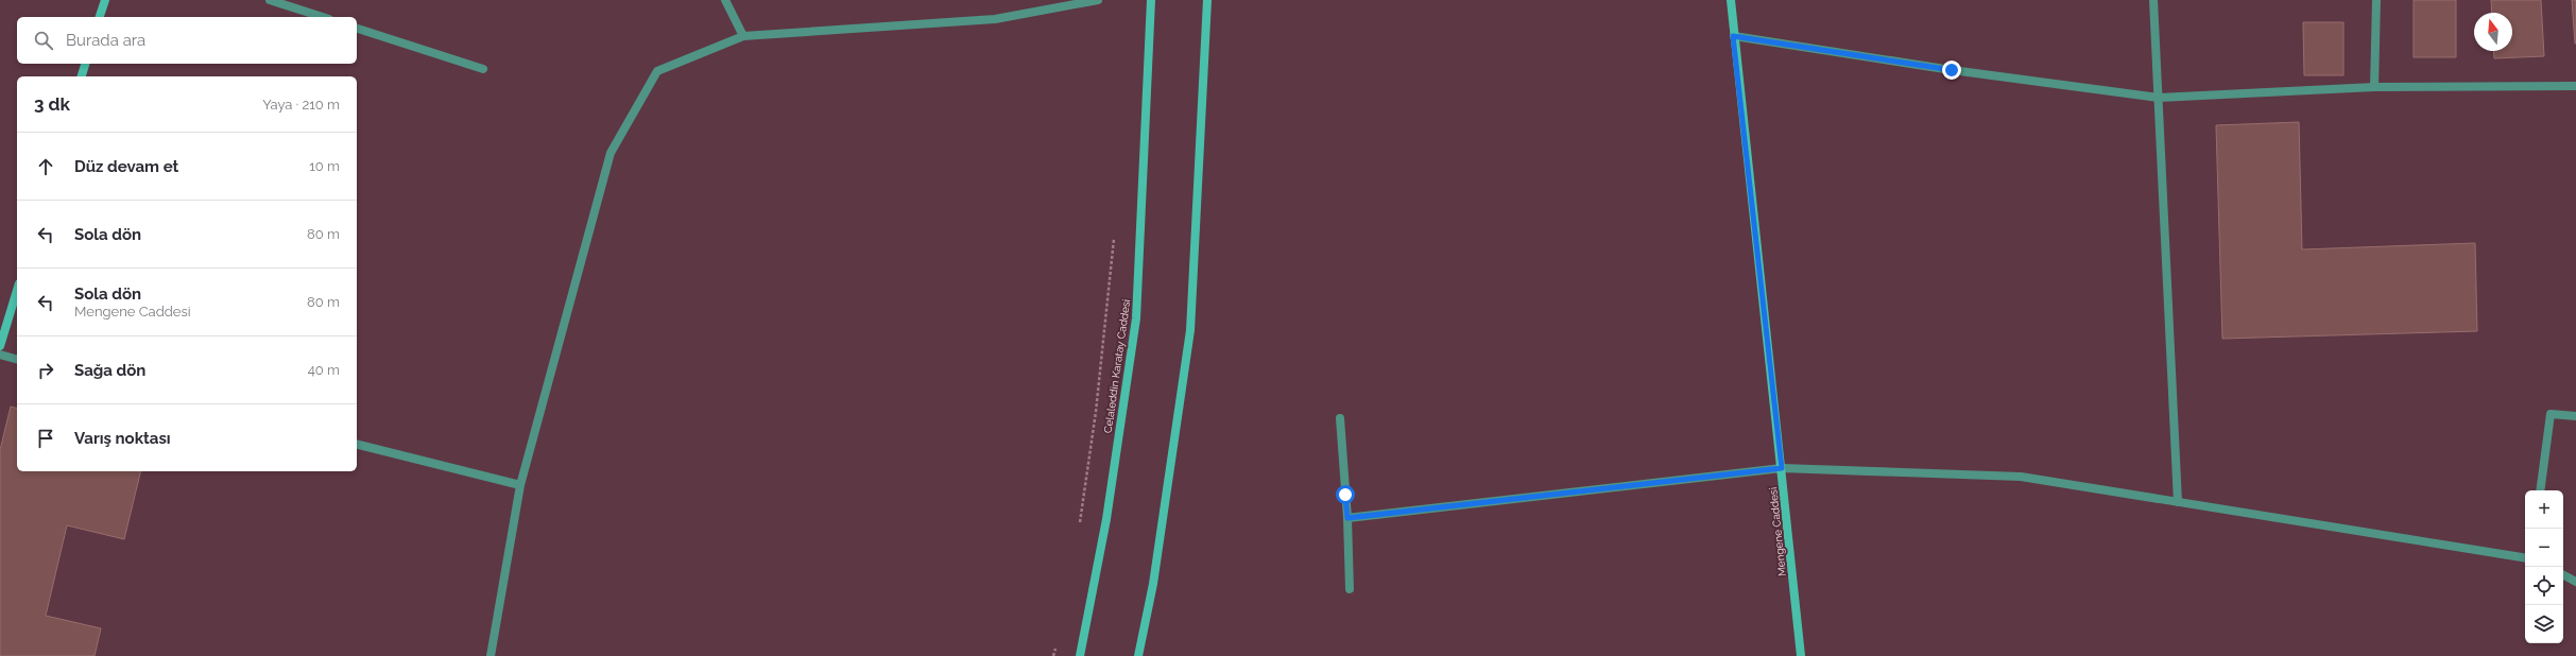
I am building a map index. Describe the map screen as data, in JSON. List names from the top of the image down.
{
  "streets": {
    "main road": ["Celaleddin Karatay Caddesi", "Mengene Caddesi"]
  },
  "north": "top",
  "page": {
    "search": "Burada ara",
    "heading": ["3 dk", "Yaya · 210 m"],
    "list": [
      ["Düz devam et", "10 m"],
      ["Sola dön", "80 m"],
      ["Sola dön", "Mengene Caddesi", "80 m"],
      ["Sağa dön", "40 m"],
      "Varış noktası"
    ],
    "map_buttons": ["+", "−"]
  }
}
